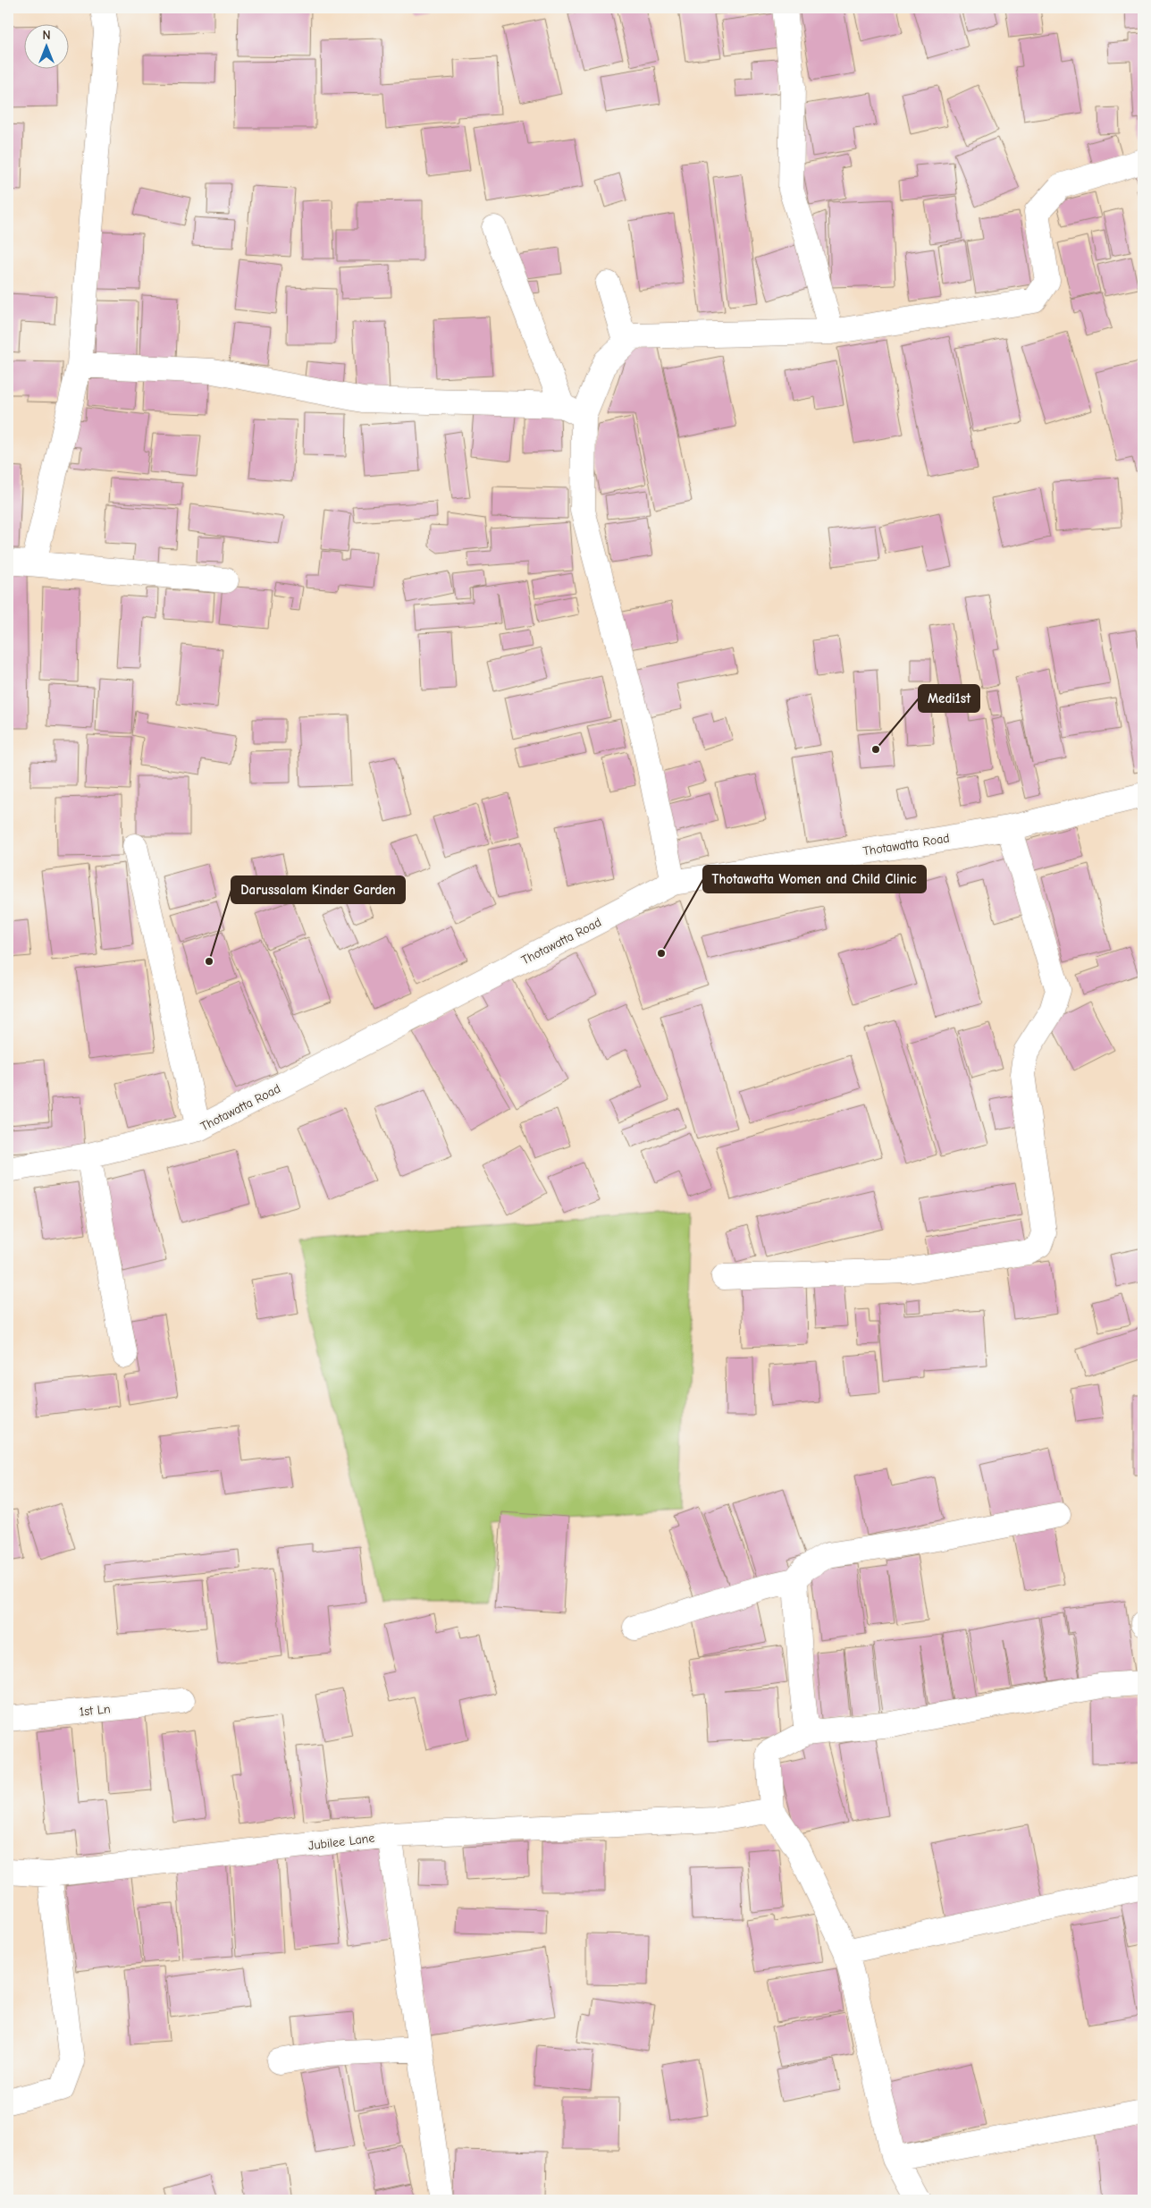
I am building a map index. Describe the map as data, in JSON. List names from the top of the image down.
{
  "streets": {
    "street": ["Thotawatta Road", "1st Ln", "Jubilee Lane"]
  },
  "places": ["Medi1st", "Thotawatta Women and Child Clinic", "Darussalam Kinder Garden"],
  "north": "top"
}
